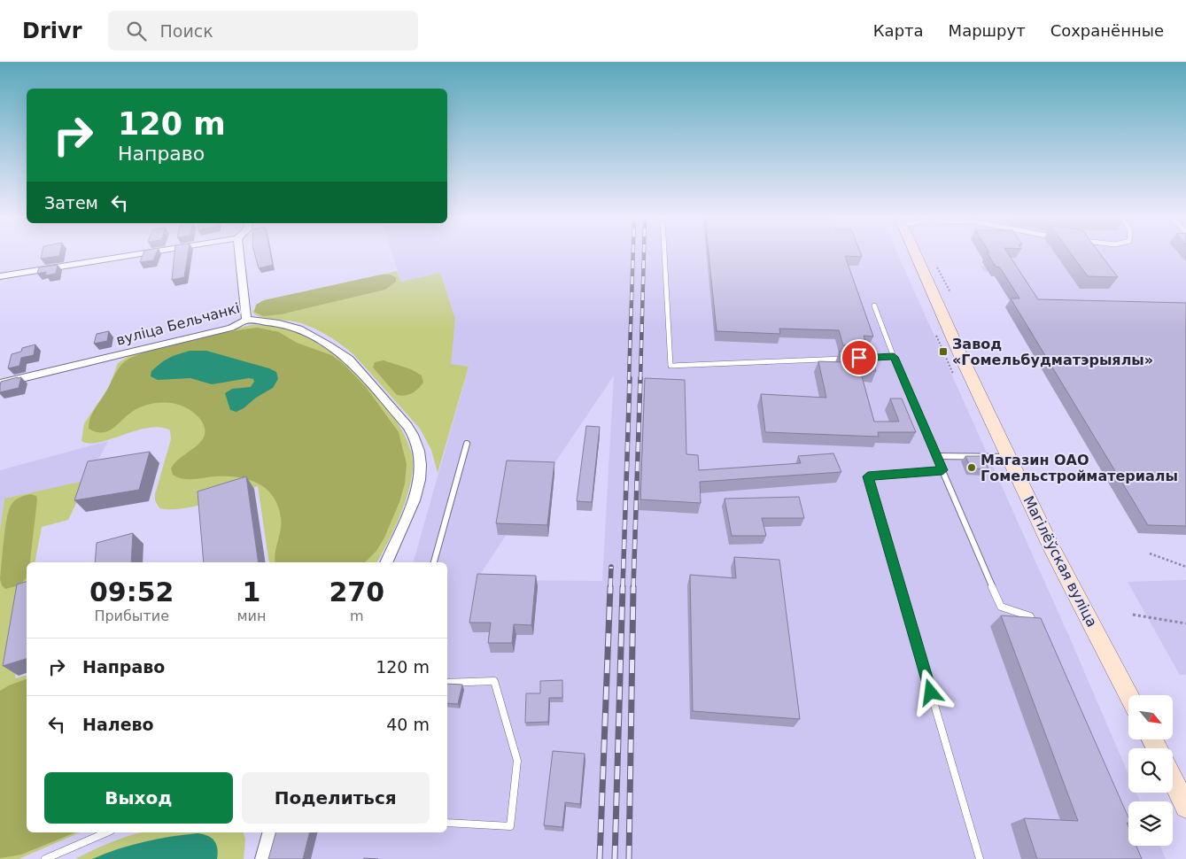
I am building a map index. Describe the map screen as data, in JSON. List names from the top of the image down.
{
  "streets": {
    "street": ["вуліца Бельчанкі", "Магілёўская вуліца"]
  },
  "places": {
    "transit": ["Завод «Гомельбудматэрыялы»"],
    "other": ["Магазин ОАО Гомельстройматериалы"]
  },
  "north": "bottom right",
  "page": {
    "header": "Drivr",
    "search": "Поиск",
    "nav": ["Карта", "Маршрут", "Сохранённые"],
    "turn": ["120 m", "Направо"],
    "then": "Затем",
    "eta": [
      "09:52",
      "Прибытие",
      "1",
      "мин",
      "270",
      "m"
    ],
    "list": [
      {
        "name": "Направо",
        "value": "120 m"
      },
      {
        "name": "Налево",
        "value": "40 m"
      }
    ],
    "buttons": ["Выход", "Поделиться"]
  }
}
